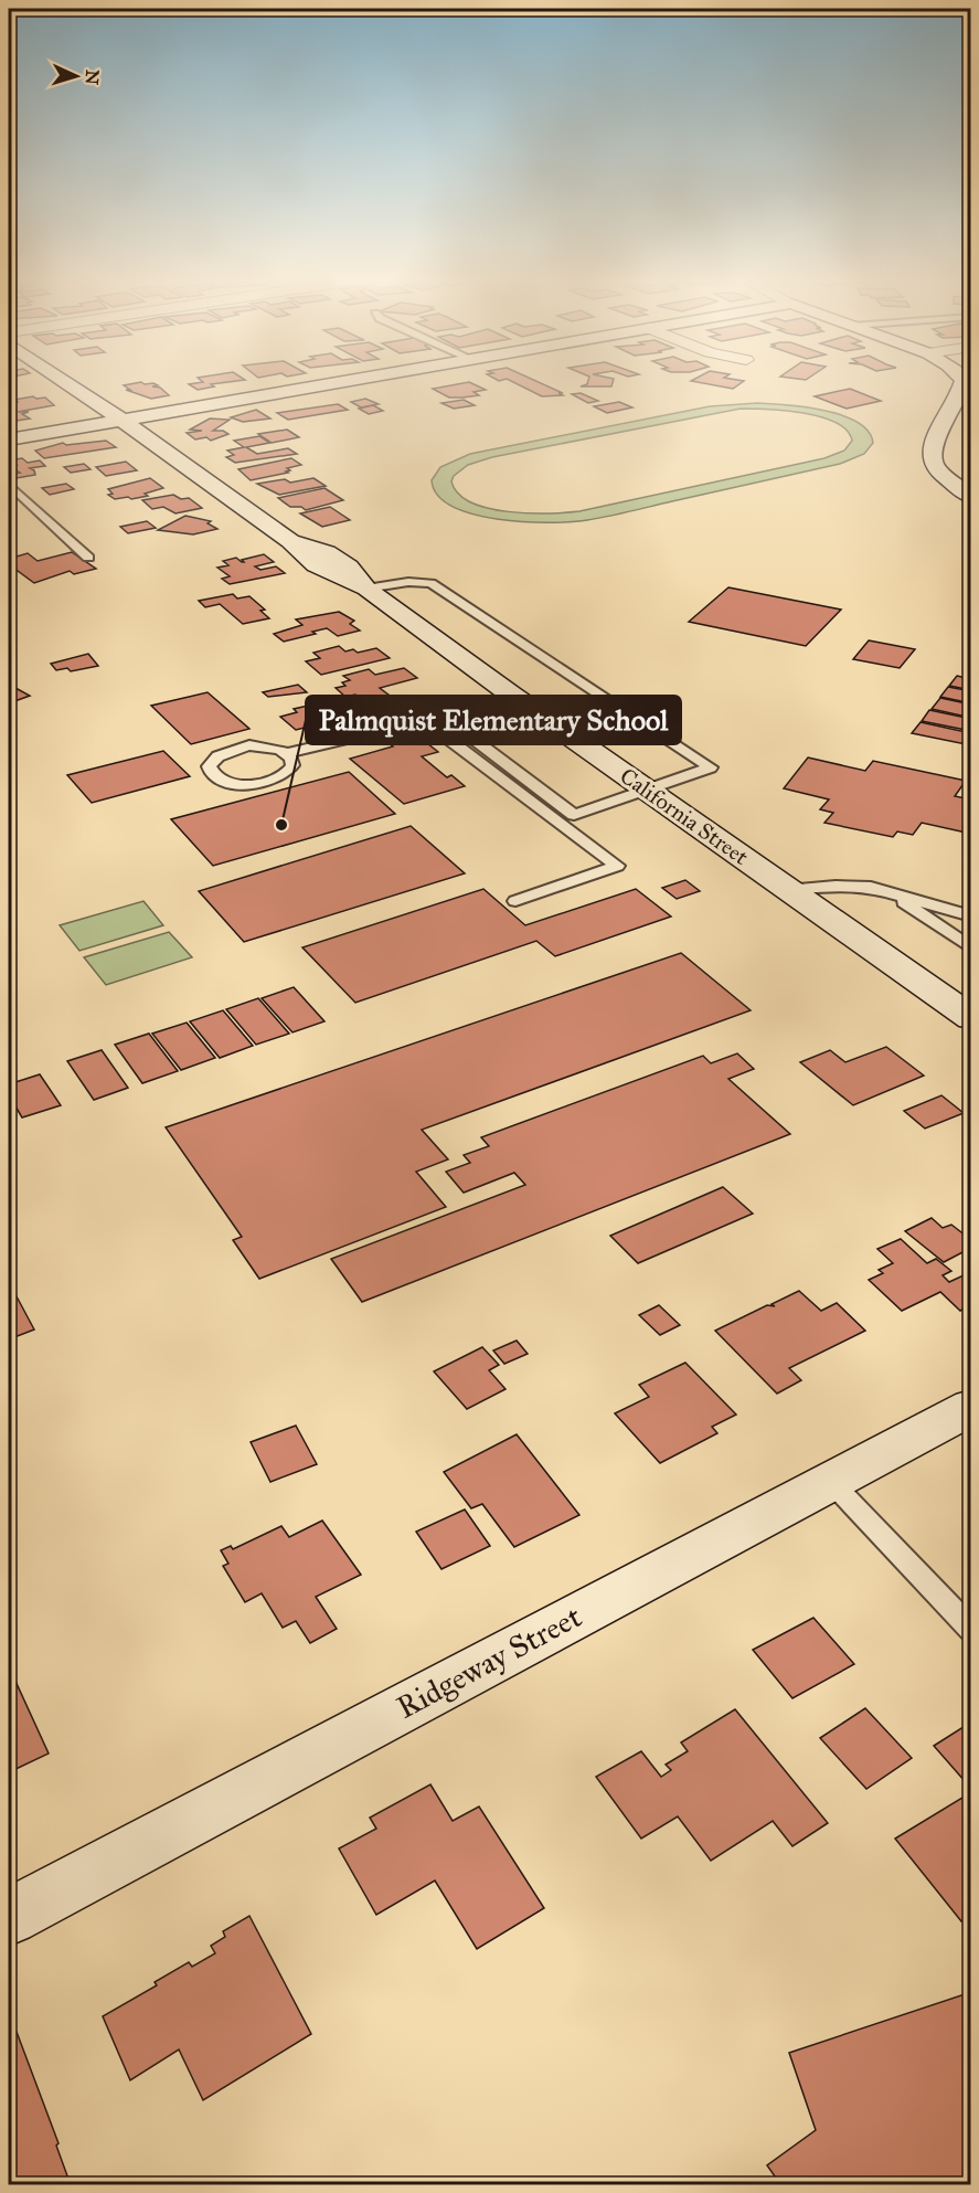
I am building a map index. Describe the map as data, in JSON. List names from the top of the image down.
{
  "streets": {
    "main road": ["California Street", "Ridgeway Street"]
  },
  "places": ["Palmquist Elementary School"],
  "north": "right"
}
